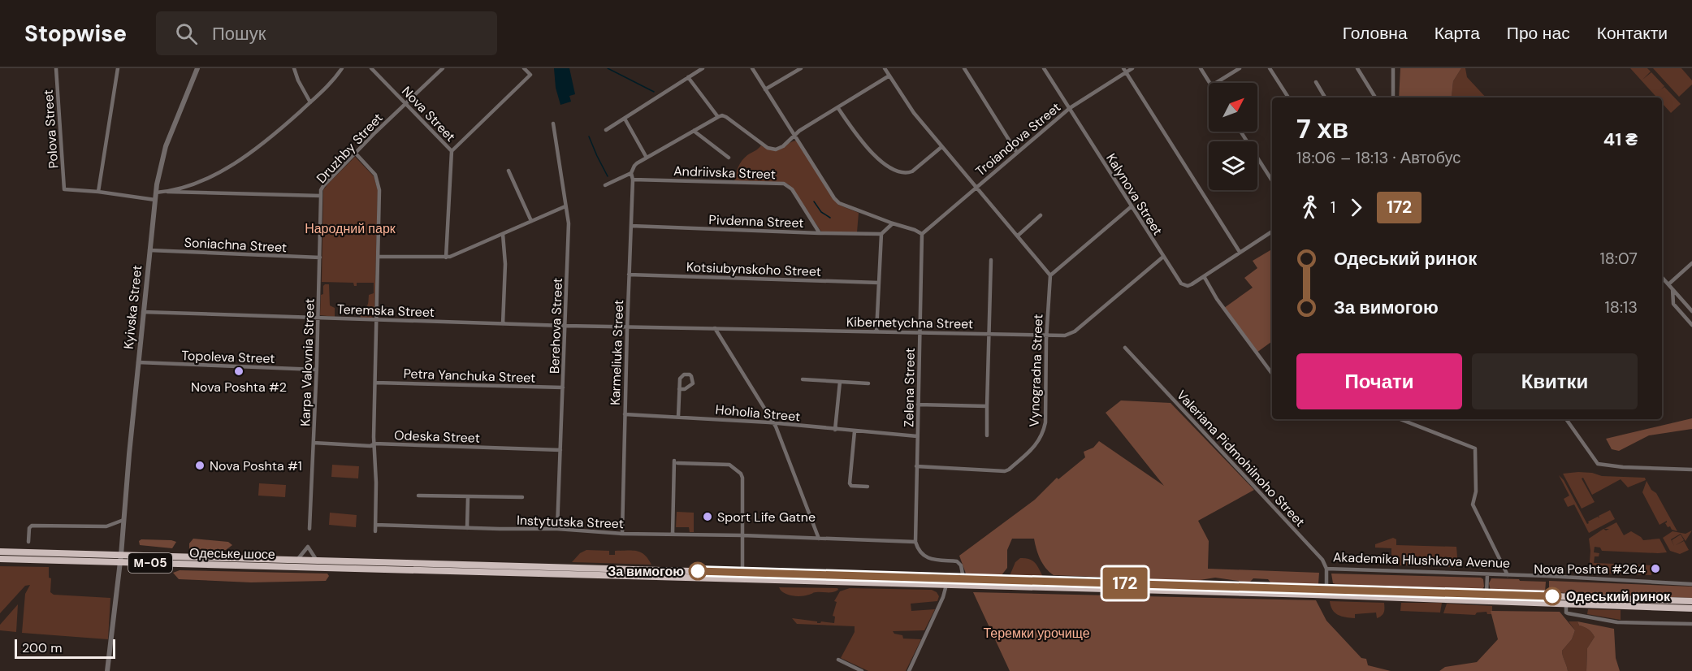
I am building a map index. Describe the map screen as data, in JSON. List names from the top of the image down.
{
  "streets": {
    "highway": ["Одеське шосе", "М-05"],
    "street": [
      "Nova Street",
      "Polova Street",
      "Troiandova Street",
      "Druzhby Street",
      "Andriivska Street",
      "Kalynova Street",
      "Pivdenna Street",
      "Soniachna Street",
      "Kotsiubynskoho Street",
      "Kyivska Street",
      "Teremska Street",
      "Kibernetychna Street",
      "Berehova Street",
      "Karmeliuka Street",
      "Topoleva Street",
      "Karpa Valovnia Street",
      "Vynogradna Street",
      "Petra Yanchuka Street",
      "Zelena Street",
      "Hoholia Street",
      "Odeska Street",
      "Valeriana Pidmohilnoho Street",
      "Instytutska Street",
      "Akademika Hlushkova Avenue"
    ]
  },
  "crossings": [
    ["Nova Street", "Druzhby Street"],
    ["Troiandova Street", "Kalynova Street"],
    ["Troiandova Street", "Zelena Street"],
    ["Druzhby Street", "Karpa Valovnia Street"],
    ["Andriivska Street", "Pivdenna Street"],
    ["Andriivska Street", "Karmeliuka Street"],
    ["Kalynova Street", "Kibernetychna Street"],
    ["Pivdenna Street", "Karmeliuka Street"],
    ["Soniachna Street", "Kyivska Street"],
    ["Soniachna Street", "Karpa Valovnia Street"],
    ["Kotsiubynskoho Street", "Karmeliuka Street"],
    ["Kyivska Street", "Teremska Street"],
    ["Kyivska Street", "Topoleva Street"],
    ["Kyivska Street", "Одеське шосе"],
    ["Teremska Street", "Kibernetychna Street"],
    ["Teremska Street", "Berehova Street"],
    ["Teremska Street", "Karmeliuka Street"],
    ["Teremska Street", "Karpa Valovnia Street"],
    ["Kibernetychna Street", "Karmeliuka Street"],
    ["Kibernetychna Street", "Vynogradna Street"],
    ["Kibernetychna Street", "Zelena Street"],
    ["Berehova Street", "Petra Yanchuka Street"],
    ["Berehova Street", "Odeska Street"],
    ["Berehova Street", "Instytutska Street"],
    ["Karmeliuka Street", "Hoholia Street"],
    ["Karmeliuka Street", "Instytutska Street"],
    ["Topoleva Street", "Karpa Valovnia Street"],
    ["Karpa Valovnia Street", "Odeska Street"],
    ["Vynogradna Street", "Zelena Street"],
    ["Zelena Street", "Hoholia Street"],
    ["Zelena Street", "Instytutska Street"],
    ["Valeriana Pidmohilnoho Street", "Akademika Hlushkova Avenue"],
    ["Одеське шосе", "М-05"]
  ],
  "parks": ["Народний парк", "Теремки урочище"],
  "places": [
    "Nova Poshta #2",
    "Nova Poshta #1",
    "Sport Life Gatne",
    "Nova Poshta #264",
    "За вимогою",
    "Одеський ринок"
  ],
  "lines": ["bus line 172"],
  "scale_bar": "200 m",
  "north": "top right",
  "page": {
    "header": "Stopwise",
    "search": "Пошук",
    "nav": [
      "Головна",
      "Карта",
      "Про нас",
      "Контакти"
    ],
    "on_map": "172",
    "heading": ["7 хв", "18:06 – 18:13 · Автобус", "41 ₴"],
    "legs": ["1", "172"],
    "list": [
      {
        "name": "Одеський ринок",
        "value": "18:07"
      },
      {
        "name": "За вимогою",
        "value": "18:13"
      }
    ],
    "buttons": ["Почати", "Квитки"],
    "scale": "200 m"
  }
}
